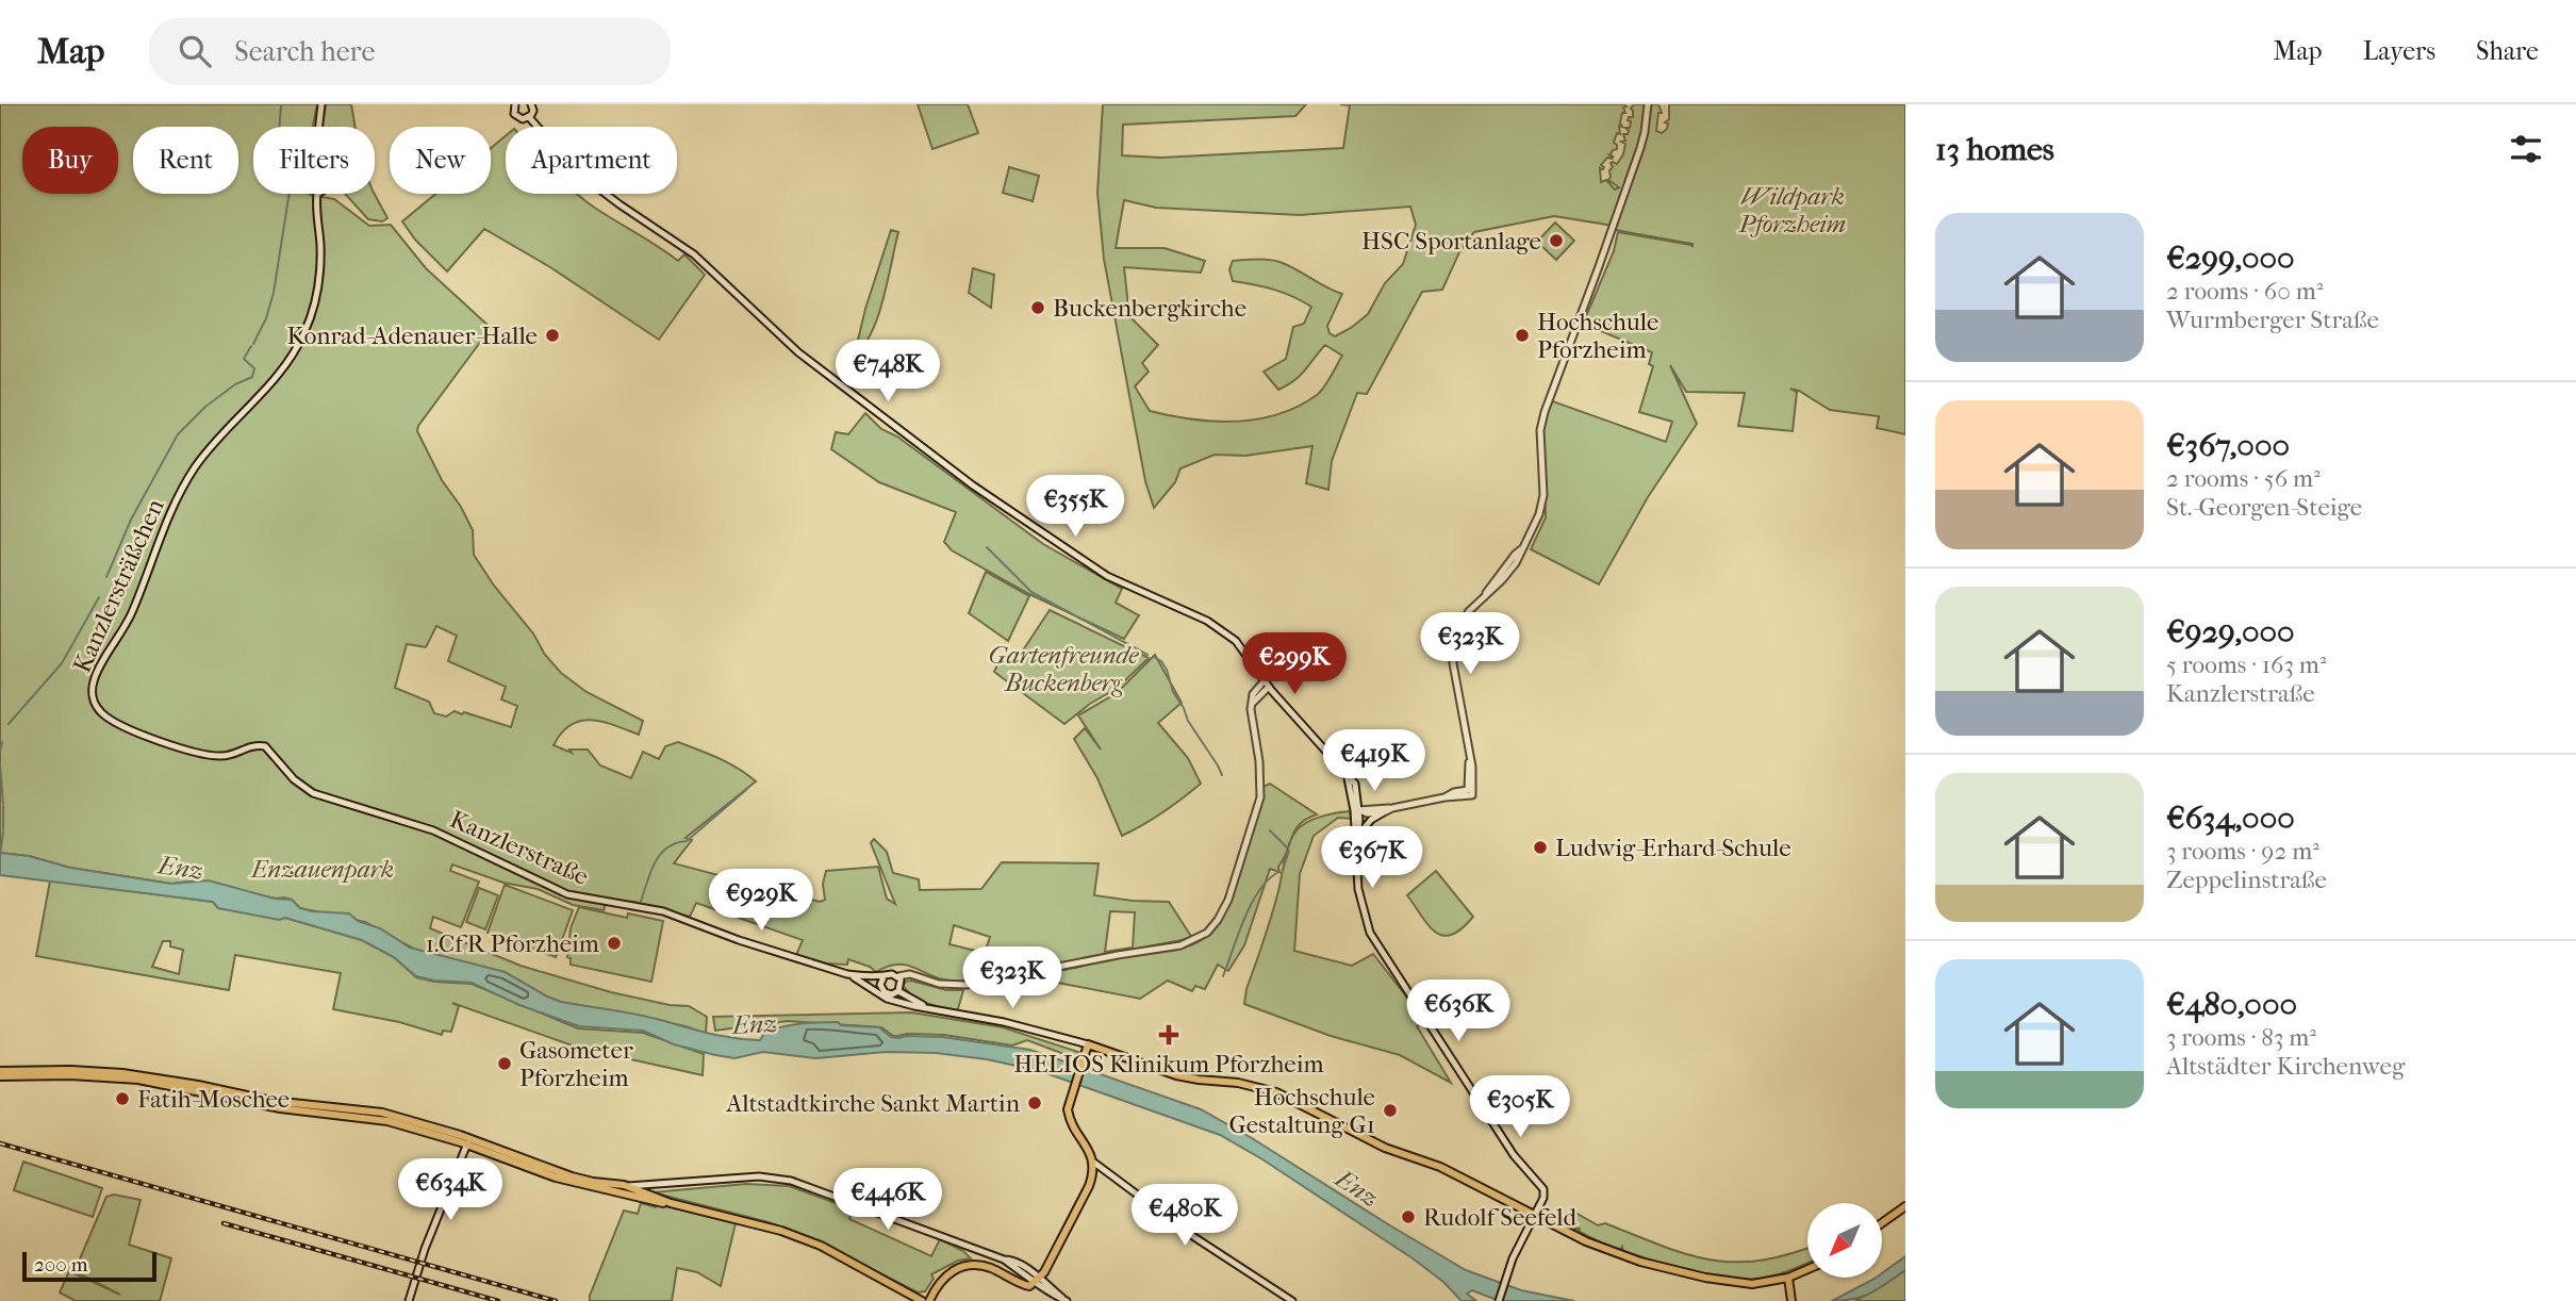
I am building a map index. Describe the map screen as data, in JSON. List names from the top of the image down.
{
  "streets": {
    "main road": ["Kanzlersträßchen", "Kanzlerstraße"]
  },
  "crossings": [
    ["Kanzlersträßchen", "Kanzlerstraße"]
  ],
  "water": ["Enz"],
  "parks": ["Wildpark Pforzheim", "Gartenfreunde Buckenberg", "Enzauenpark"],
  "places": {
    "other": [
      "HSC Sportanlage",
      "Buckenbergkirche",
      "Konrad-Adenauer-Halle",
      "Hochschule Pforzheim",
      "Ludwig-Erhard-Schule",
      "1.CfR Pforzheim",
      "Gasometer Pforzheim",
      "Fatih-Moschee",
      "Altstadtkirche Sankt Martin",
      "Hochschule Gestaltung G1",
      "Rudolf Seefeld"
    ],
    "health": ["HELIOS Klinikum Pforzheim"]
  },
  "scale_bar": "200 m",
  "north": "bottom left",
  "page": {
    "header": "Map",
    "search": "Search here",
    "nav": ["Map", "Layers", "Share"],
    "heading": "13 homes",
    "chip": [
      "Buy",
      "Rent",
      "Filters",
      "New",
      "Apartment"
    ],
    "list": [
      {
        "name": "€299,000",
        "note": "2 rooms · 60 m² · Wurmberger Straße"
      },
      {
        "name": "€367,000",
        "note": "2 rooms · 56 m² · St.-Georgen-Steige"
      },
      {
        "name": "€929,000",
        "note": "5 rooms · 163 m² · Kanzlerstraße"
      },
      {
        "name": "€634,000",
        "note": "3 rooms · 92 m² · Zeppelinstraße"
      },
      {
        "name": "€480,000",
        "note": "3 rooms · 83 m² · Altstädter Kirchenweg"
      }
    ],
    "price": [
      "€748K",
      "€355K",
      "€323K",
      "€299K",
      "€419K",
      "€367K",
      "€929K",
      "€323K",
      "€636K",
      "€305K",
      "€634K",
      "€446K",
      "€480K"
    ],
    "scale": "200 m"
  }
}
